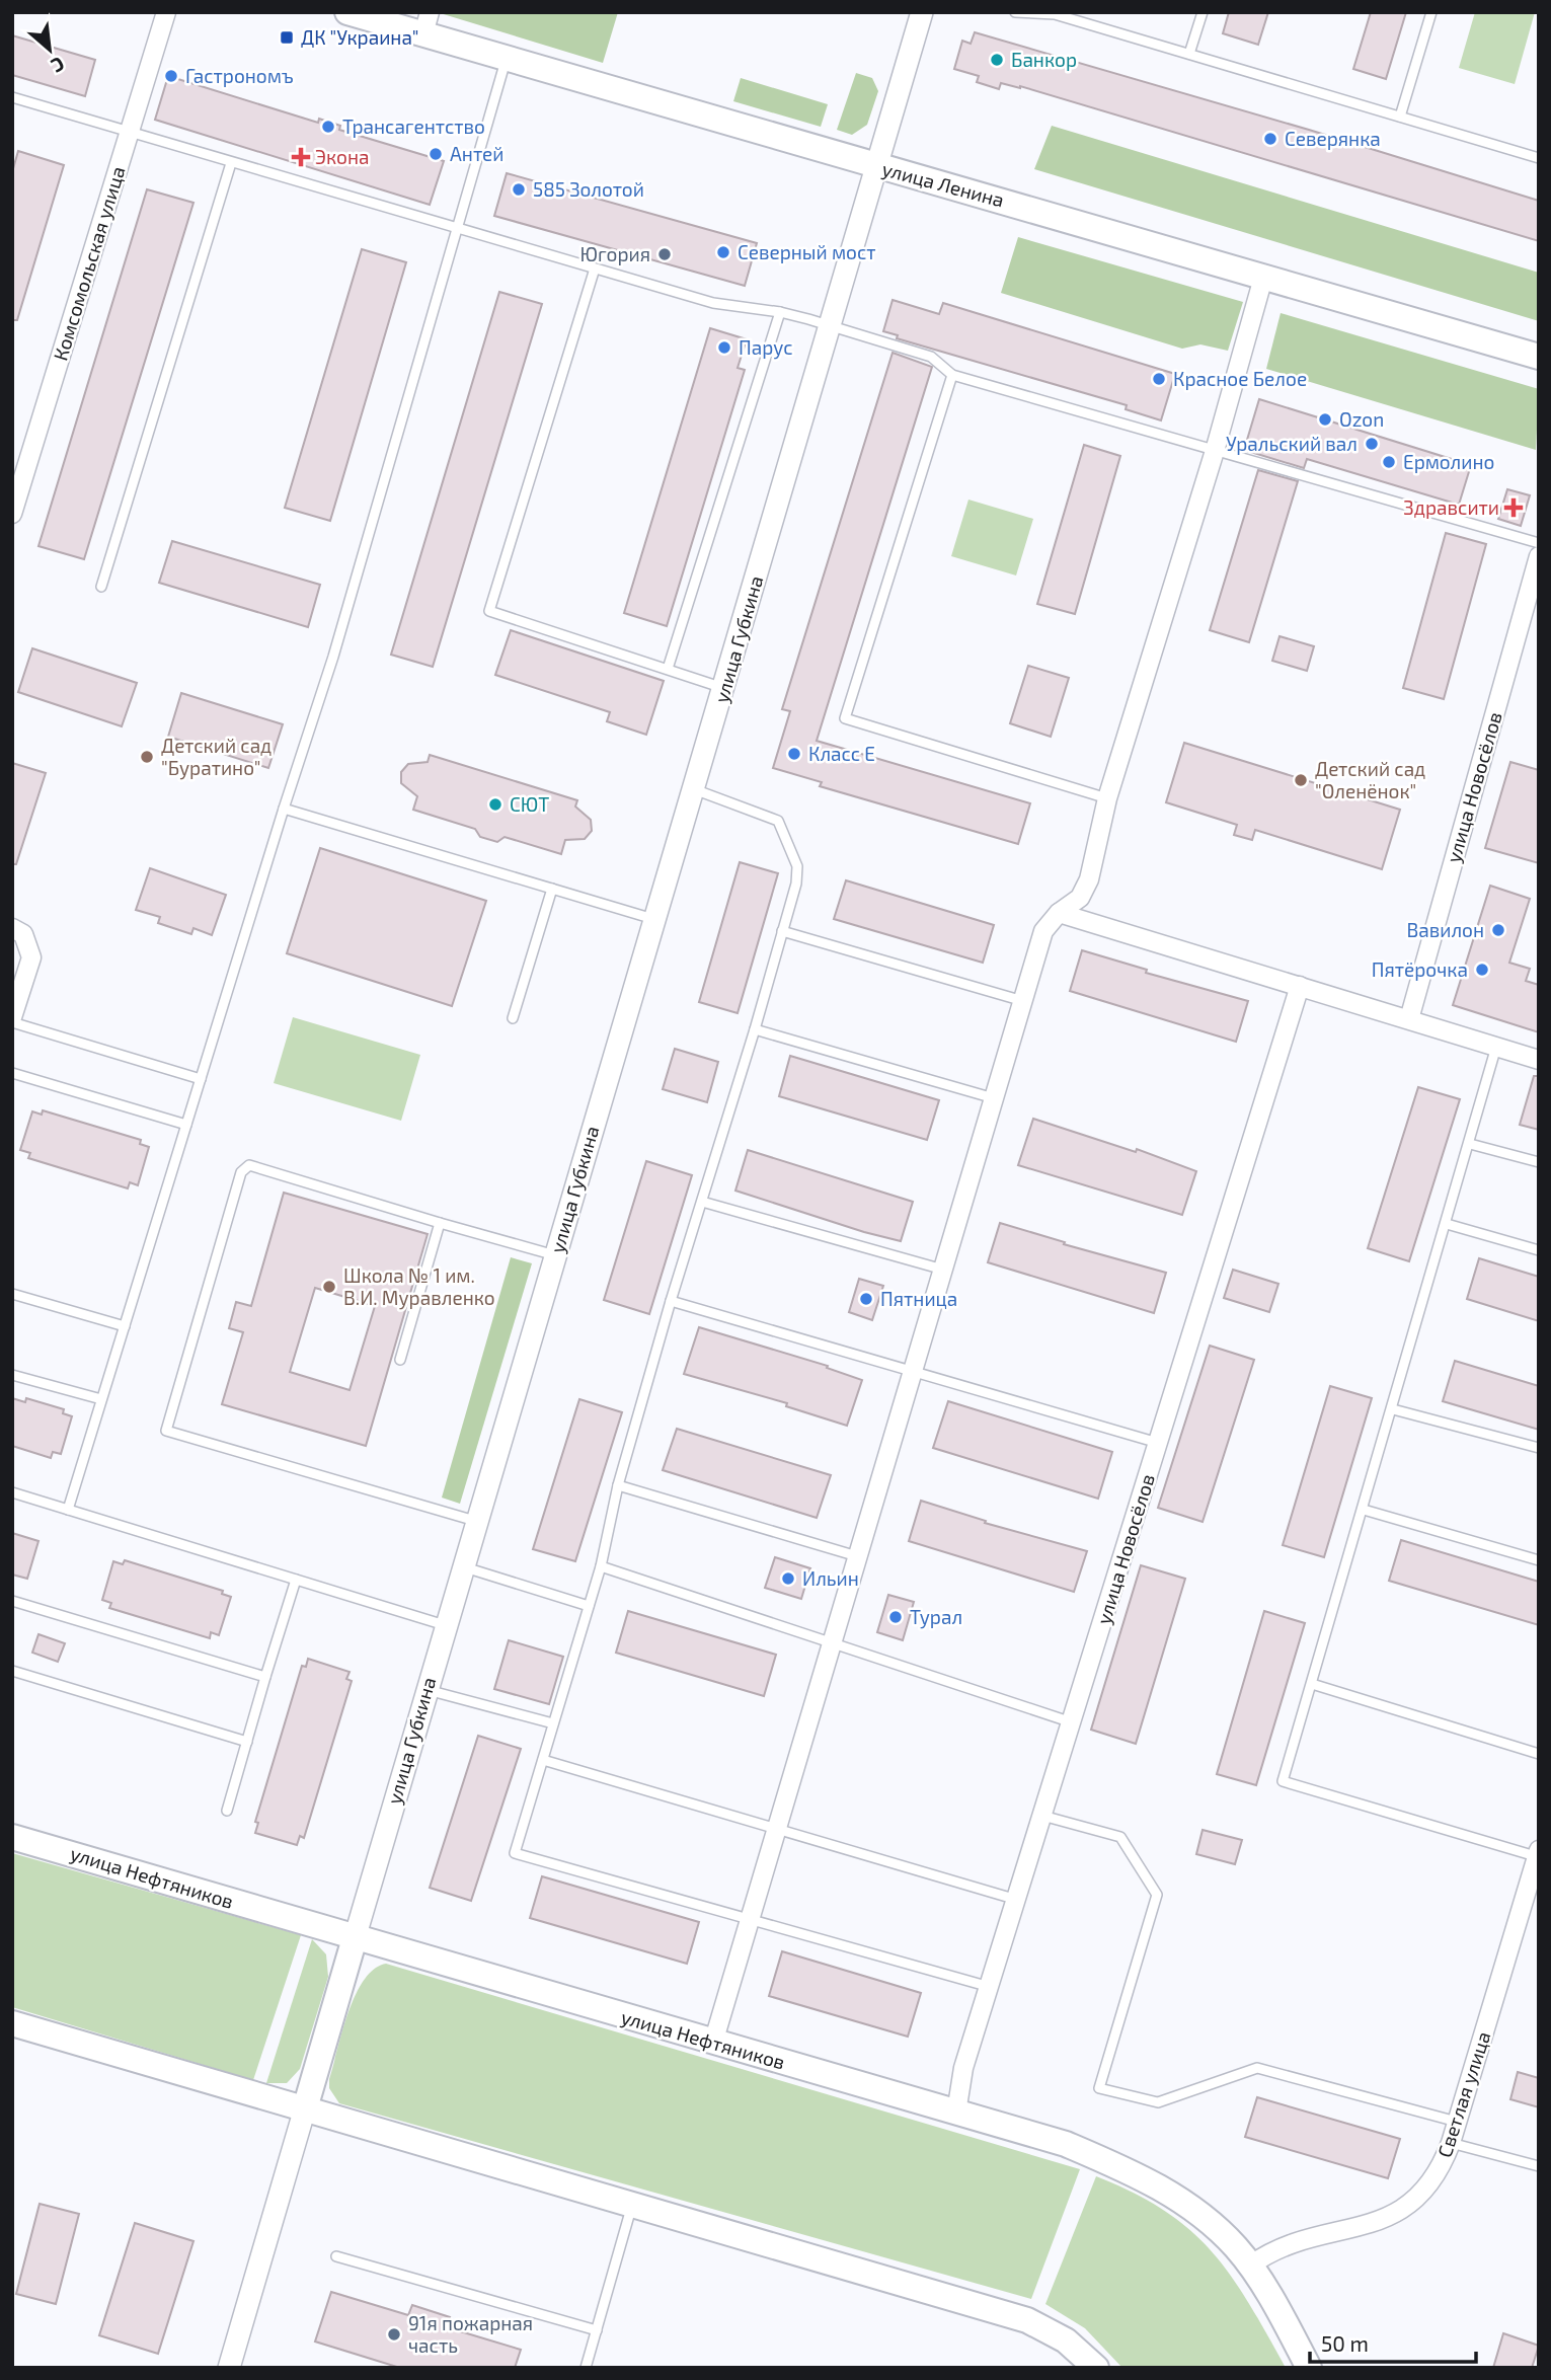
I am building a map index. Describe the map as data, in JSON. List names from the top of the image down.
{
  "streets": {
    "main road": ["улица Ленина", "улица Губкина", "улица Нефтяников"],
    "street": ["Комсомольская улица", "улица Новосёлов", "Светлая улица"]
  },
  "crossings": [
    ["улица Ленина", "улица Губкина"],
    ["улица Губкина", "улица Нефтяников"],
    ["улица Новосёлов", "улица Нефтяников"],
    ["улица Нефтяников", "Светлая улица"]
  ],
  "places": {
    "transit": ["ДК \"Украина\""],
    "other": [
      "Банкор",
      "Гастрономъ",
      "Трансагентство",
      "Северянка",
      "Антей",
      "585 Золотой",
      "Северный мост",
      "Югория",
      "Парус",
      "Красное Белое",
      "Ozon",
      "Уральский вал",
      "Ермолино",
      "Класс Е",
      "Детский сад \"Буратино\"",
      "Детский сад \"Оленёнок\"",
      "СЮТ",
      "Вавилон",
      "Пятёрочка",
      "Школа № 1 им. В.И. Муравленко",
      "Пятница",
      "Ильин",
      "Турал",
      "91я пожарная часть"
    ],
    "health": ["Экона", "Здравсити"]
  },
  "scale_bar": "50 m",
  "north": "bottom right"
}
